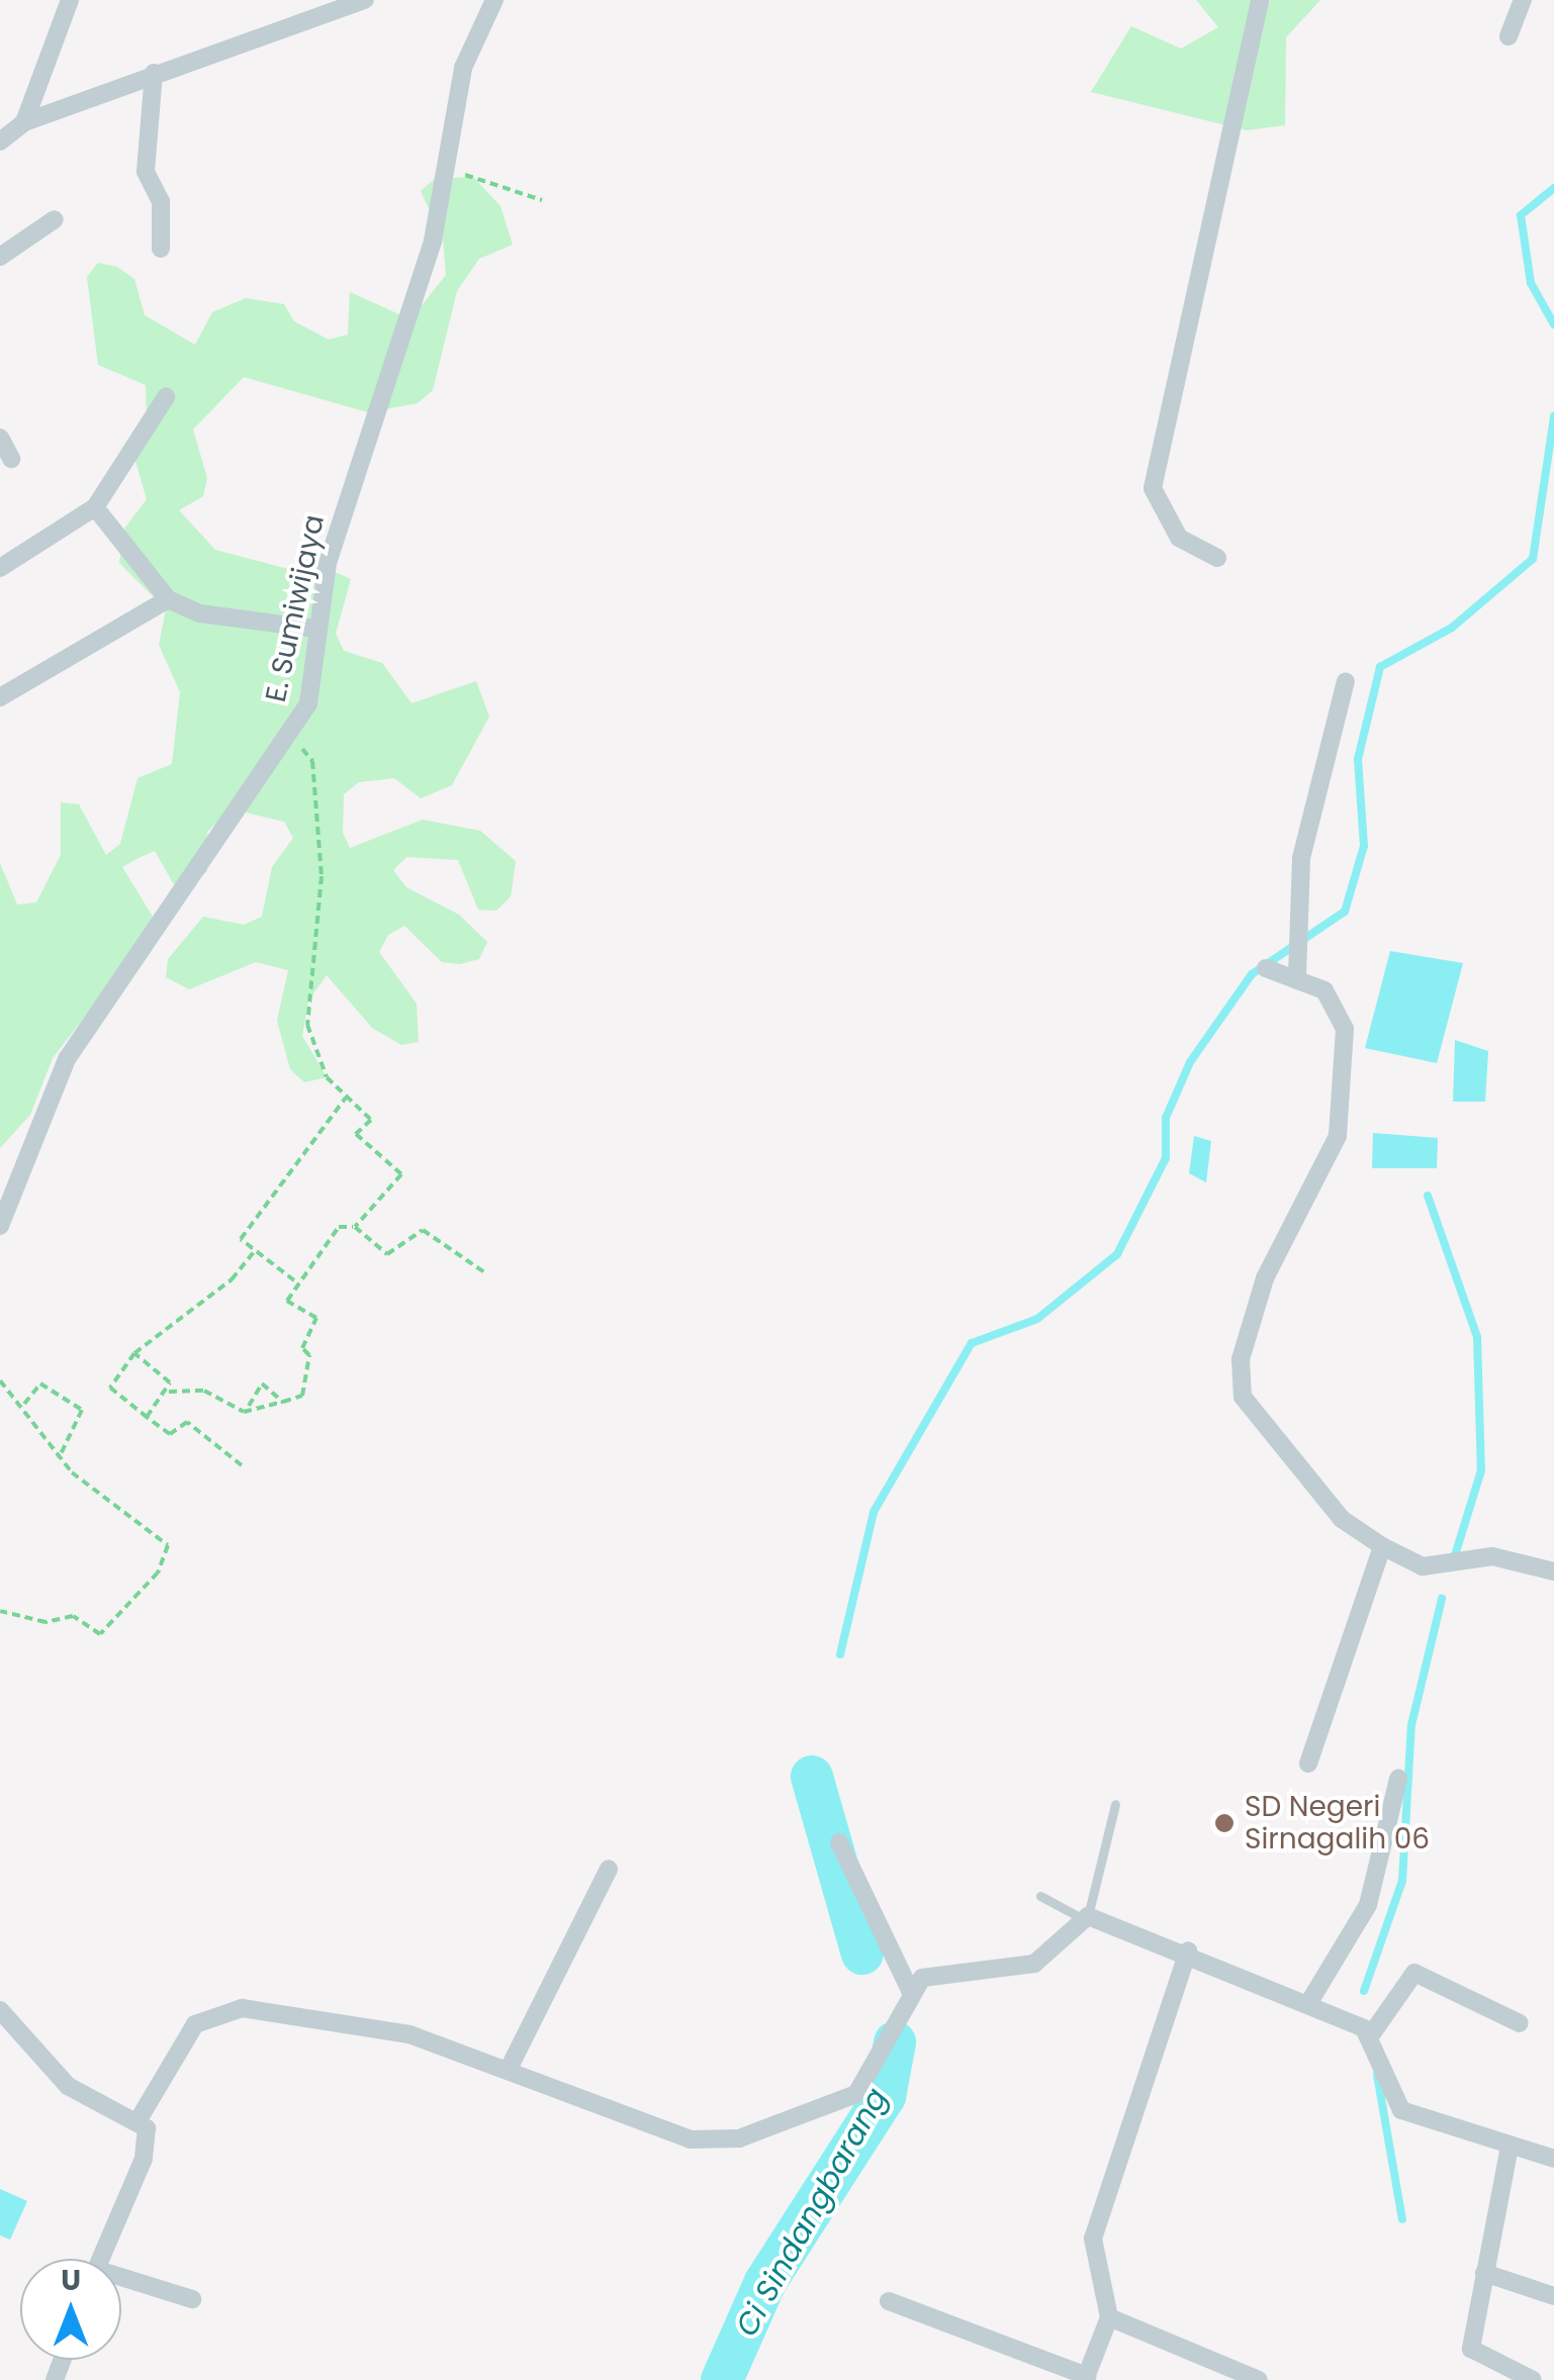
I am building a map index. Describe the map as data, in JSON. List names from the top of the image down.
{
  "streets": {
    "street": ["E. Sumiwijaya"]
  },
  "water": ["Ci Sindangbarang"],
  "places": ["SD Negeri Sirnagalih 06"],
  "north": "top"
}
